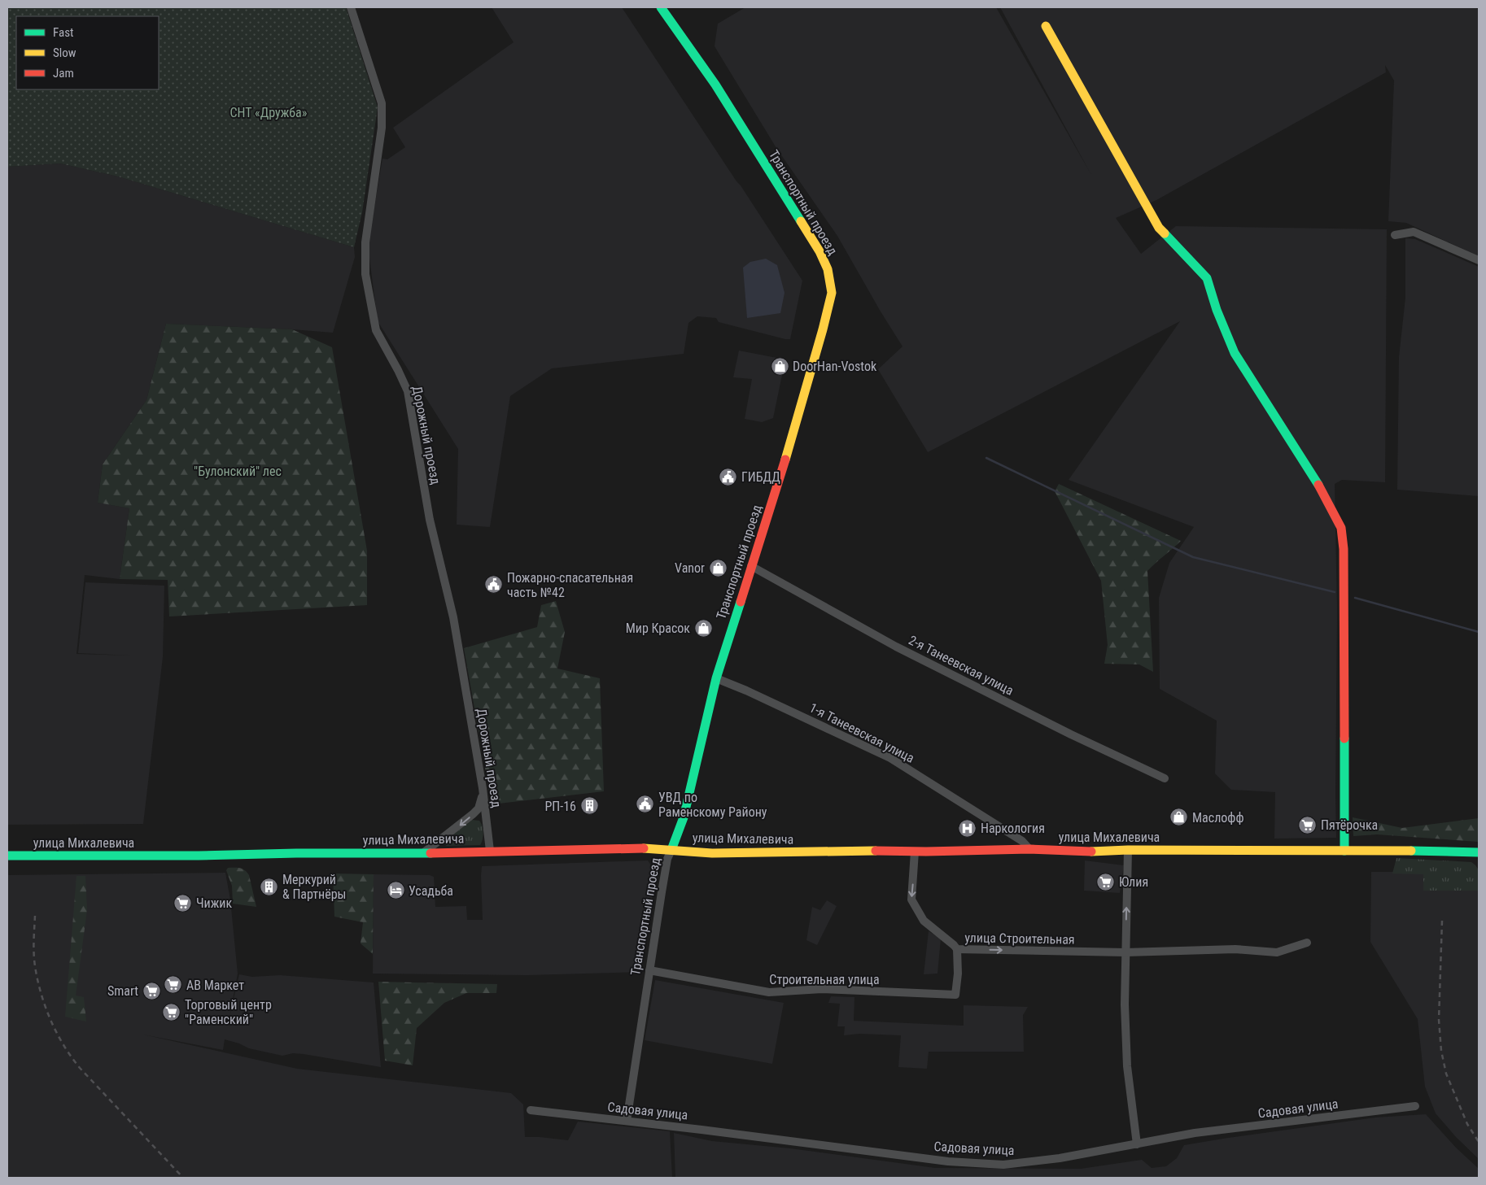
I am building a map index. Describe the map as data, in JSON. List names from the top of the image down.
{
  "streets": {
    "street": [
      "Транспортный проезд",
      "Дорожный проезд",
      "2-я Танеевская улица",
      "1-я Танеевская улица",
      "улица Михалевича",
      "улица Строительная",
      "Строительная улица",
      "Садовая улица"
    ]
  },
  "crossings": [
    ["Транспортный проезд", "2-я Танеевская улица"],
    ["Транспортный проезд", "1-я Танеевская улица"],
    ["Транспортный проезд", "улица Михалевича"],
    ["Транспортный проезд", "Строительная улица"],
    ["Транспортный проезд", "Садовая улица"],
    ["Дорожный проезд", "улица Михалевича"],
    ["1-я Танеевская улица", "улица Михалевича"],
    ["улица Михалевича", "улица Строительная"],
    ["улица Строительная", "Строительная улица"]
  ],
  "one_way": ["улица Строительная"],
  "parks": ["СНТ «Дружба»", "\"Булонский\" лес"],
  "places": {
    "shop": [
      "DoorHan-Vostok",
      "Vanor",
      "Мир Красок",
      "Маслофф"
    ],
    "public building": ["ГИБДД", "Пожарно-спасательная часть №42", "УВД по Раменскому Району"],
    "building": ["РП-16", "Меркурий & Партнёры"],
    "supermarket": [
      "Пятёрочка",
      "Юлия",
      "Чижик",
      "АВ Маркет",
      "Smart",
      "Торговый центр \"Раменский\""
    ],
    "hospital": ["Наркология"],
    "hotel": ["Усадьба"]
  },
  "legend": ["Fast", "Slow", "Jam"]
}
